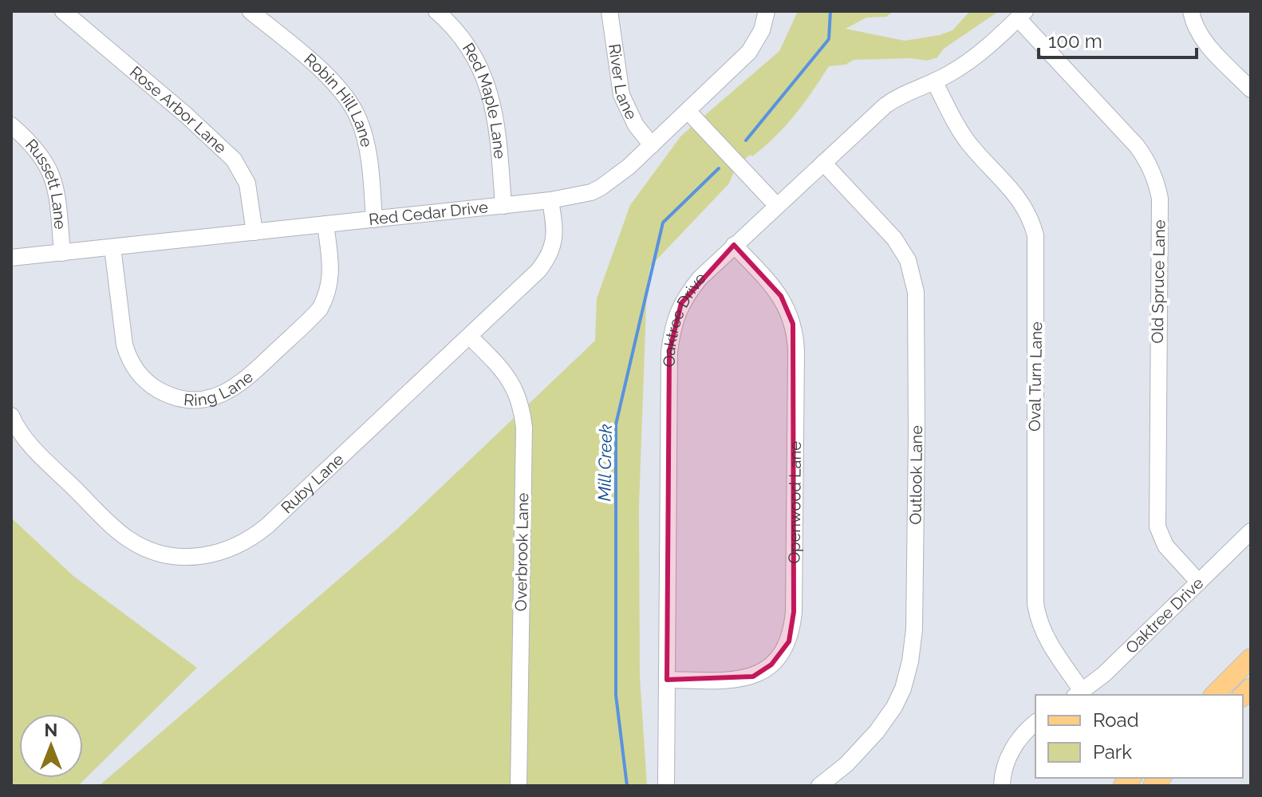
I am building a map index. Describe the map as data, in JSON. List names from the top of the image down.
{
  "streets": {
    "street": [
      "River Lane",
      "Red Maple Lane",
      "Robin Hill Lane",
      "Rose Arbor Lane",
      "Russett Lane",
      "Red Cedar Drive",
      "Old Spruce Lane",
      "Oaktree Drive",
      "Oval Turn Lane",
      "Ring Lane",
      "Outlook Lane",
      "Ruby Lane",
      "Openwood Lane",
      "Overbrook Lane"
    ]
  },
  "crossings": [
    ["River Lane", "Red Cedar Drive"],
    ["Red Maple Lane", "Red Cedar Drive"],
    ["Robin Hill Lane", "Red Cedar Drive"],
    ["Rose Arbor Lane", "Red Cedar Drive"],
    ["Russett Lane", "Red Cedar Drive"],
    ["Red Cedar Drive", "Ring Lane"],
    ["Red Cedar Drive", "Ruby Lane"],
    ["Old Spruce Lane", "Oaktree Drive"],
    ["Oaktree Drive", "Oval Turn Lane"],
    ["Oaktree Drive", "Outlook Lane"],
    ["Oaktree Drive", "Openwood Lane"],
    ["Ruby Lane", "Overbrook Lane"]
  ],
  "water": ["Mill Creek"],
  "legend": ["Road", "Park"],
  "scale_bar": "100 m",
  "north": "top"
}
